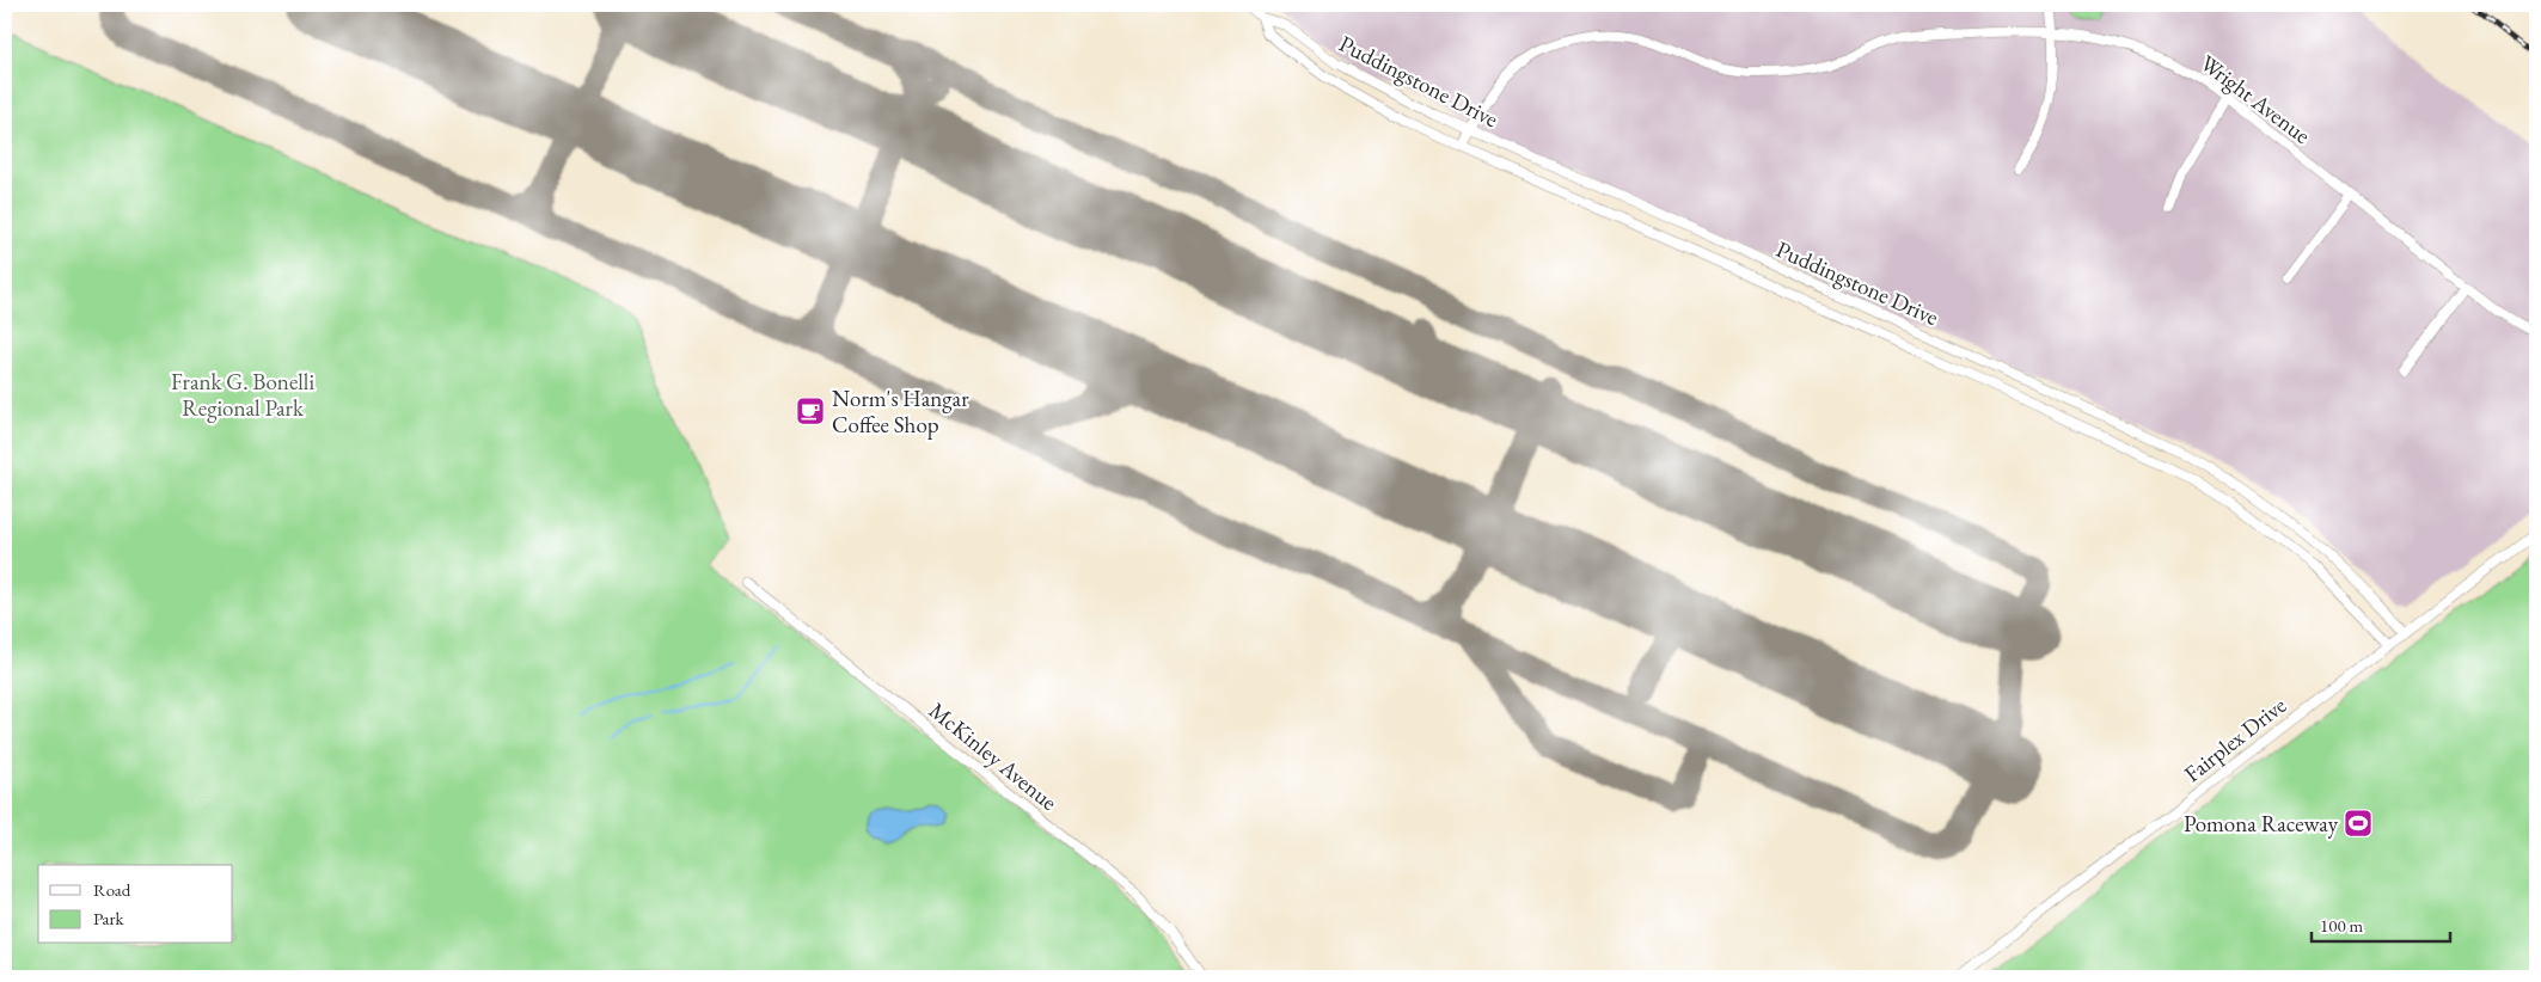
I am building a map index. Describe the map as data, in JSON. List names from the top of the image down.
{
  "streets": {
    "street": [
      "Puddingstone Drive",
      "Wright Avenue",
      "Fairplex Drive",
      "McKinley Avenue"
    ]
  },
  "crossings": [
    ["Puddingstone Drive", "Wright Avenue"],
    ["Puddingstone Drive", "Fairplex Drive"]
  ],
  "parks": ["Frank G. Bonelli Regional Park"],
  "places": {
    "cafe": ["Norm's Hangar Coffee Shop"],
    "sports": ["Pomona Raceway"]
  },
  "legend": ["Road", "Park"],
  "scale_bar": "100 m"
}
